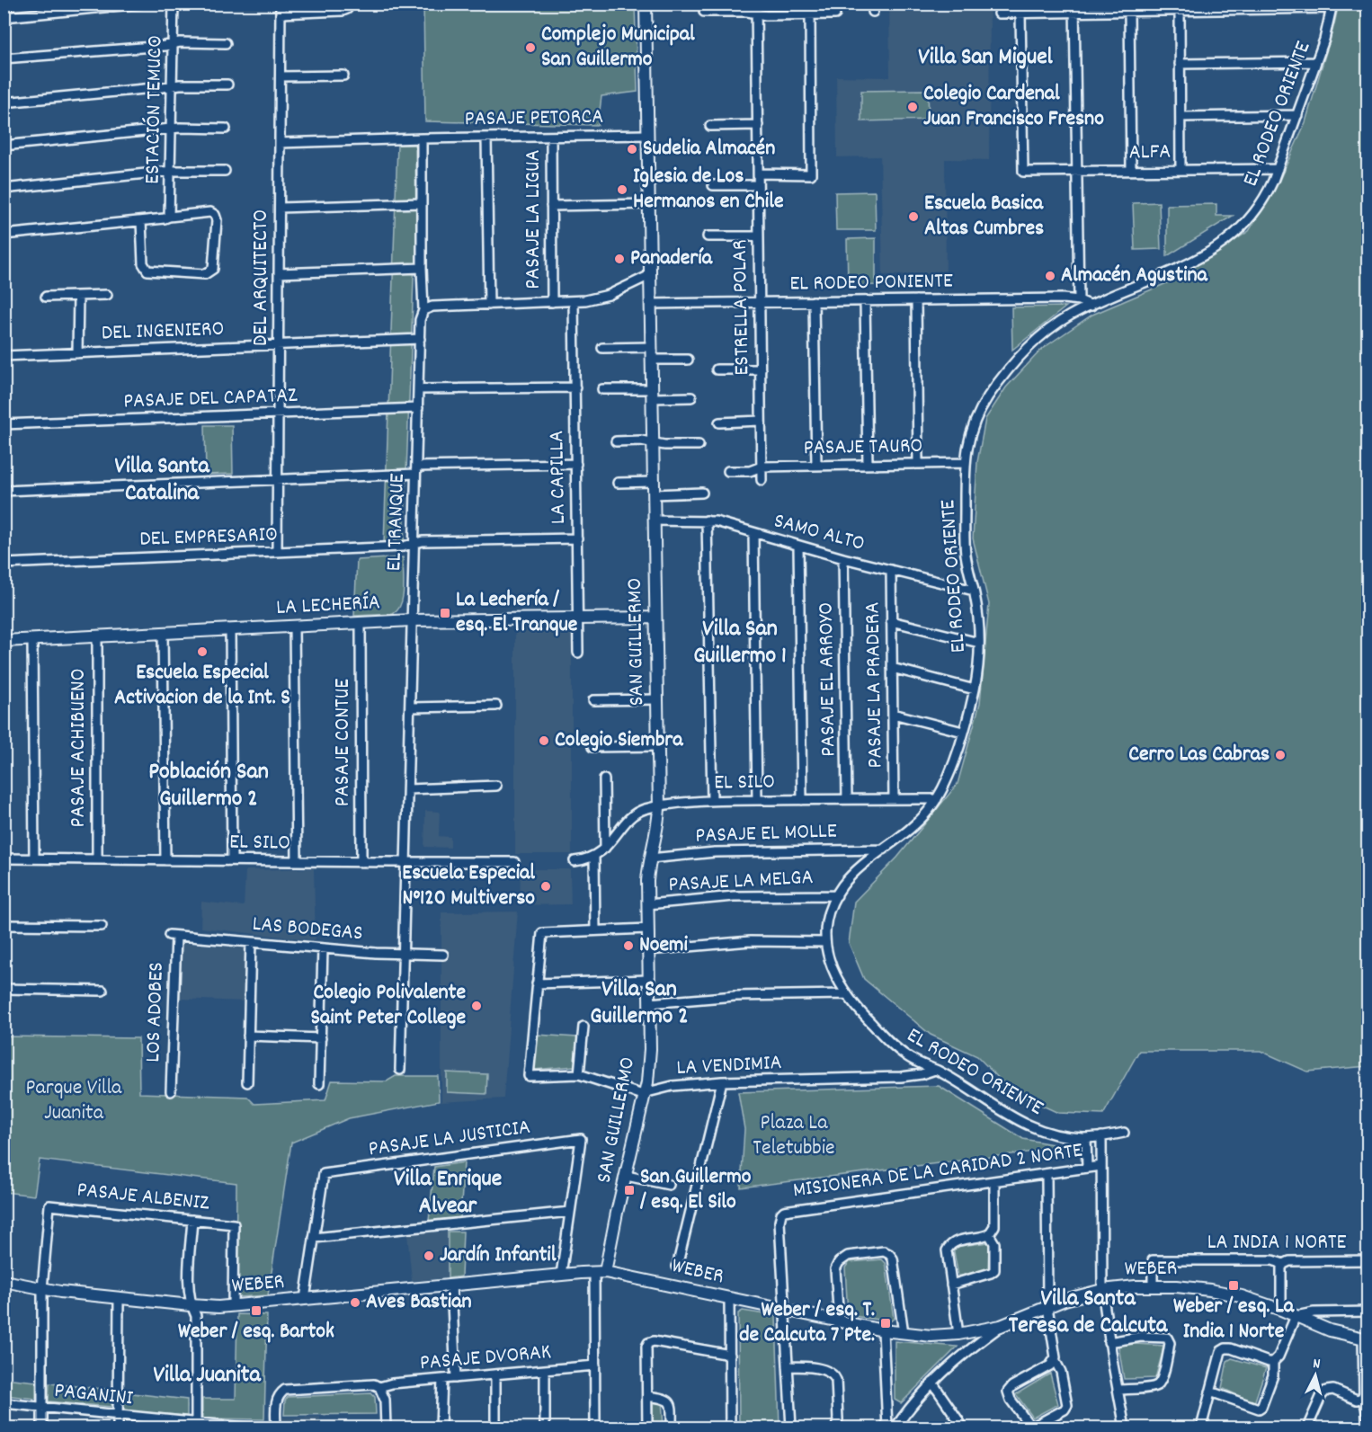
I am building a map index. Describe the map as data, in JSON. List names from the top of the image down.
{
  "streets": {
    "street": [
      "ESTACIÓN TEMUCO",
      "EL RODEO ORIENTE",
      "PASAJE PETORCA",
      "ALFA",
      "PASAJE LA LIGUA",
      "DEL ARQUITECTO",
      "EL RODEO PONIENTE",
      "ESTRELLA POLAR",
      "DEL INGENIERO",
      "PASAJE DEL CAPATAZ",
      "PASAJE TAURO",
      "LA CAPILLA",
      "EL TRANQUE",
      "SAMO ALTO",
      "DEL EMPRESARIO",
      "LA LECHERÍA",
      "SAN GUILLERMO",
      "PASAJE EL ARROYO",
      "PASAJE LA PRADERA",
      "PASAJE CONTUE",
      "PASAJE ACHIBUENO",
      "EL SILO",
      "PASAJE EL MOLLE",
      "PASAJE LA MELGA",
      "LAS BODEGAS",
      "LOS ADOBES",
      "LA VENDIMIA",
      "PASAJE LA JUSTICIA",
      "MISIONERA DE LA CARIDAD 2 NORTE",
      "PASAJE ALBENIZ",
      "LA INDIA 1 NORTE",
      "WEBER",
      "PASAJE DVORAK",
      "PAGANINI"
    ]
  },
  "crossings": [
    ["EL RODEO ORIENTE", "ALFA"],
    ["EL RODEO ORIENTE", "EL RODEO PONIENTE"],
    ["EL RODEO ORIENTE", "PASAJE TAURO"],
    ["EL RODEO ORIENTE", "SAMO ALTO"],
    ["EL RODEO ORIENTE", "EL SILO"],
    ["EL RODEO ORIENTE", "PASAJE EL MOLLE"],
    ["EL RODEO ORIENTE", "PASAJE LA MELGA"],
    ["EL RODEO ORIENTE", "LA VENDIMIA"],
    ["PASAJE PETORCA", "PASAJE LA LIGUA"],
    ["PASAJE PETORCA", "DEL ARQUITECTO"],
    ["PASAJE PETORCA", "EL TRANQUE"],
    ["PASAJE PETORCA", "SAN GUILLERMO"],
    ["DEL ARQUITECTO", "DEL INGENIERO"],
    ["DEL ARQUITECTO", "PASAJE DEL CAPATAZ"],
    ["DEL ARQUITECTO", "DEL EMPRESARIO"],
    ["EL RODEO PONIENTE", "ESTRELLA POLAR"],
    ["EL RODEO PONIENTE", "SAN GUILLERMO"],
    ["ESTRELLA POLAR", "PASAJE TAURO"],
    ["DEL INGENIERO", "EL TRANQUE"],
    ["PASAJE DEL CAPATAZ", "EL TRANQUE"],
    ["LA CAPILLA", "DEL EMPRESARIO"],
    ["LA CAPILLA", "LA LECHERÍA"],
    ["EL TRANQUE", "DEL EMPRESARIO"],
    ["EL TRANQUE", "LA LECHERÍA"],
    ["EL TRANQUE", "EL SILO"],
    ["EL TRANQUE", "LAS BODEGAS"],
    ["SAMO ALTO", "SAN GUILLERMO"],
    ["SAMO ALTO", "PASAJE EL ARROYO"],
    ["SAMO ALTO", "PASAJE LA PRADERA"],
    ["LA LECHERÍA", "SAN GUILLERMO"],
    ["LA LECHERÍA", "PASAJE CONTUE"],
    ["LA LECHERÍA", "PASAJE ACHIBUENO"],
    ["SAN GUILLERMO", "EL SILO"],
    ["SAN GUILLERMO", "PASAJE EL MOLLE"],
    ["SAN GUILLERMO", "PASAJE LA MELGA"],
    ["SAN GUILLERMO", "LA VENDIMIA"],
    ["SAN GUILLERMO", "WEBER"],
    ["PASAJE EL ARROYO", "EL SILO"],
    ["PASAJE LA PRADERA", "EL SILO"],
    ["PASAJE CONTUE", "EL SILO"],
    ["PASAJE ACHIBUENO", "EL SILO"],
    ["LAS BODEGAS", "LOS ADOBES"],
    ["MISIONERA DE LA CARIDAD 2 NORTE", "WEBER"],
    ["PASAJE ALBENIZ", "WEBER"],
    ["LA INDIA 1 NORTE", "WEBER"]
  ],
  "districts": [
    "Villa San Miguel",
    "Villa Santa Catalina",
    "Villa San Guillermo 1",
    "Población San Guillermo 2",
    "Villa San Guillermo 2",
    "Villa Enrique Alvear",
    "Villa Santa Teresa de Calcuta",
    "Villa Juanita"
  ],
  "parks": ["Parque Villa Juanita", "Plaza La Teletubbie"],
  "places": {
    "other": [
      "Complejo Municipal San Guillermo",
      "Colegio Cardenal Juan Francisco Fresno",
      "Sudelia Almacén",
      "Iglesia de Los Hermanos en Chile",
      "Escuela Basica Altas Cumbres",
      "Panadería",
      "Almacén Agustina",
      "Escuela Especial Activacion de la Int. S",
      "Colegio Siembra",
      "Cerro Las Cabras",
      "Escuela Especial N°120 Multiverso",
      "Noemi",
      "Colegio Polivalente Saint Peter College",
      "Jardín Infantil",
      "Aves Bastian"
    ],
    "transit": [
      "La Lechería / esq. El Tranque",
      "San Guillermo / esq. El Silo",
      "Weber / esq. La India 1 Norte",
      "Weber / esq. Bartok",
      "Weber / esq. T. de Calcuta 7 Pte."
    ]
  },
  "north": "top"
}
